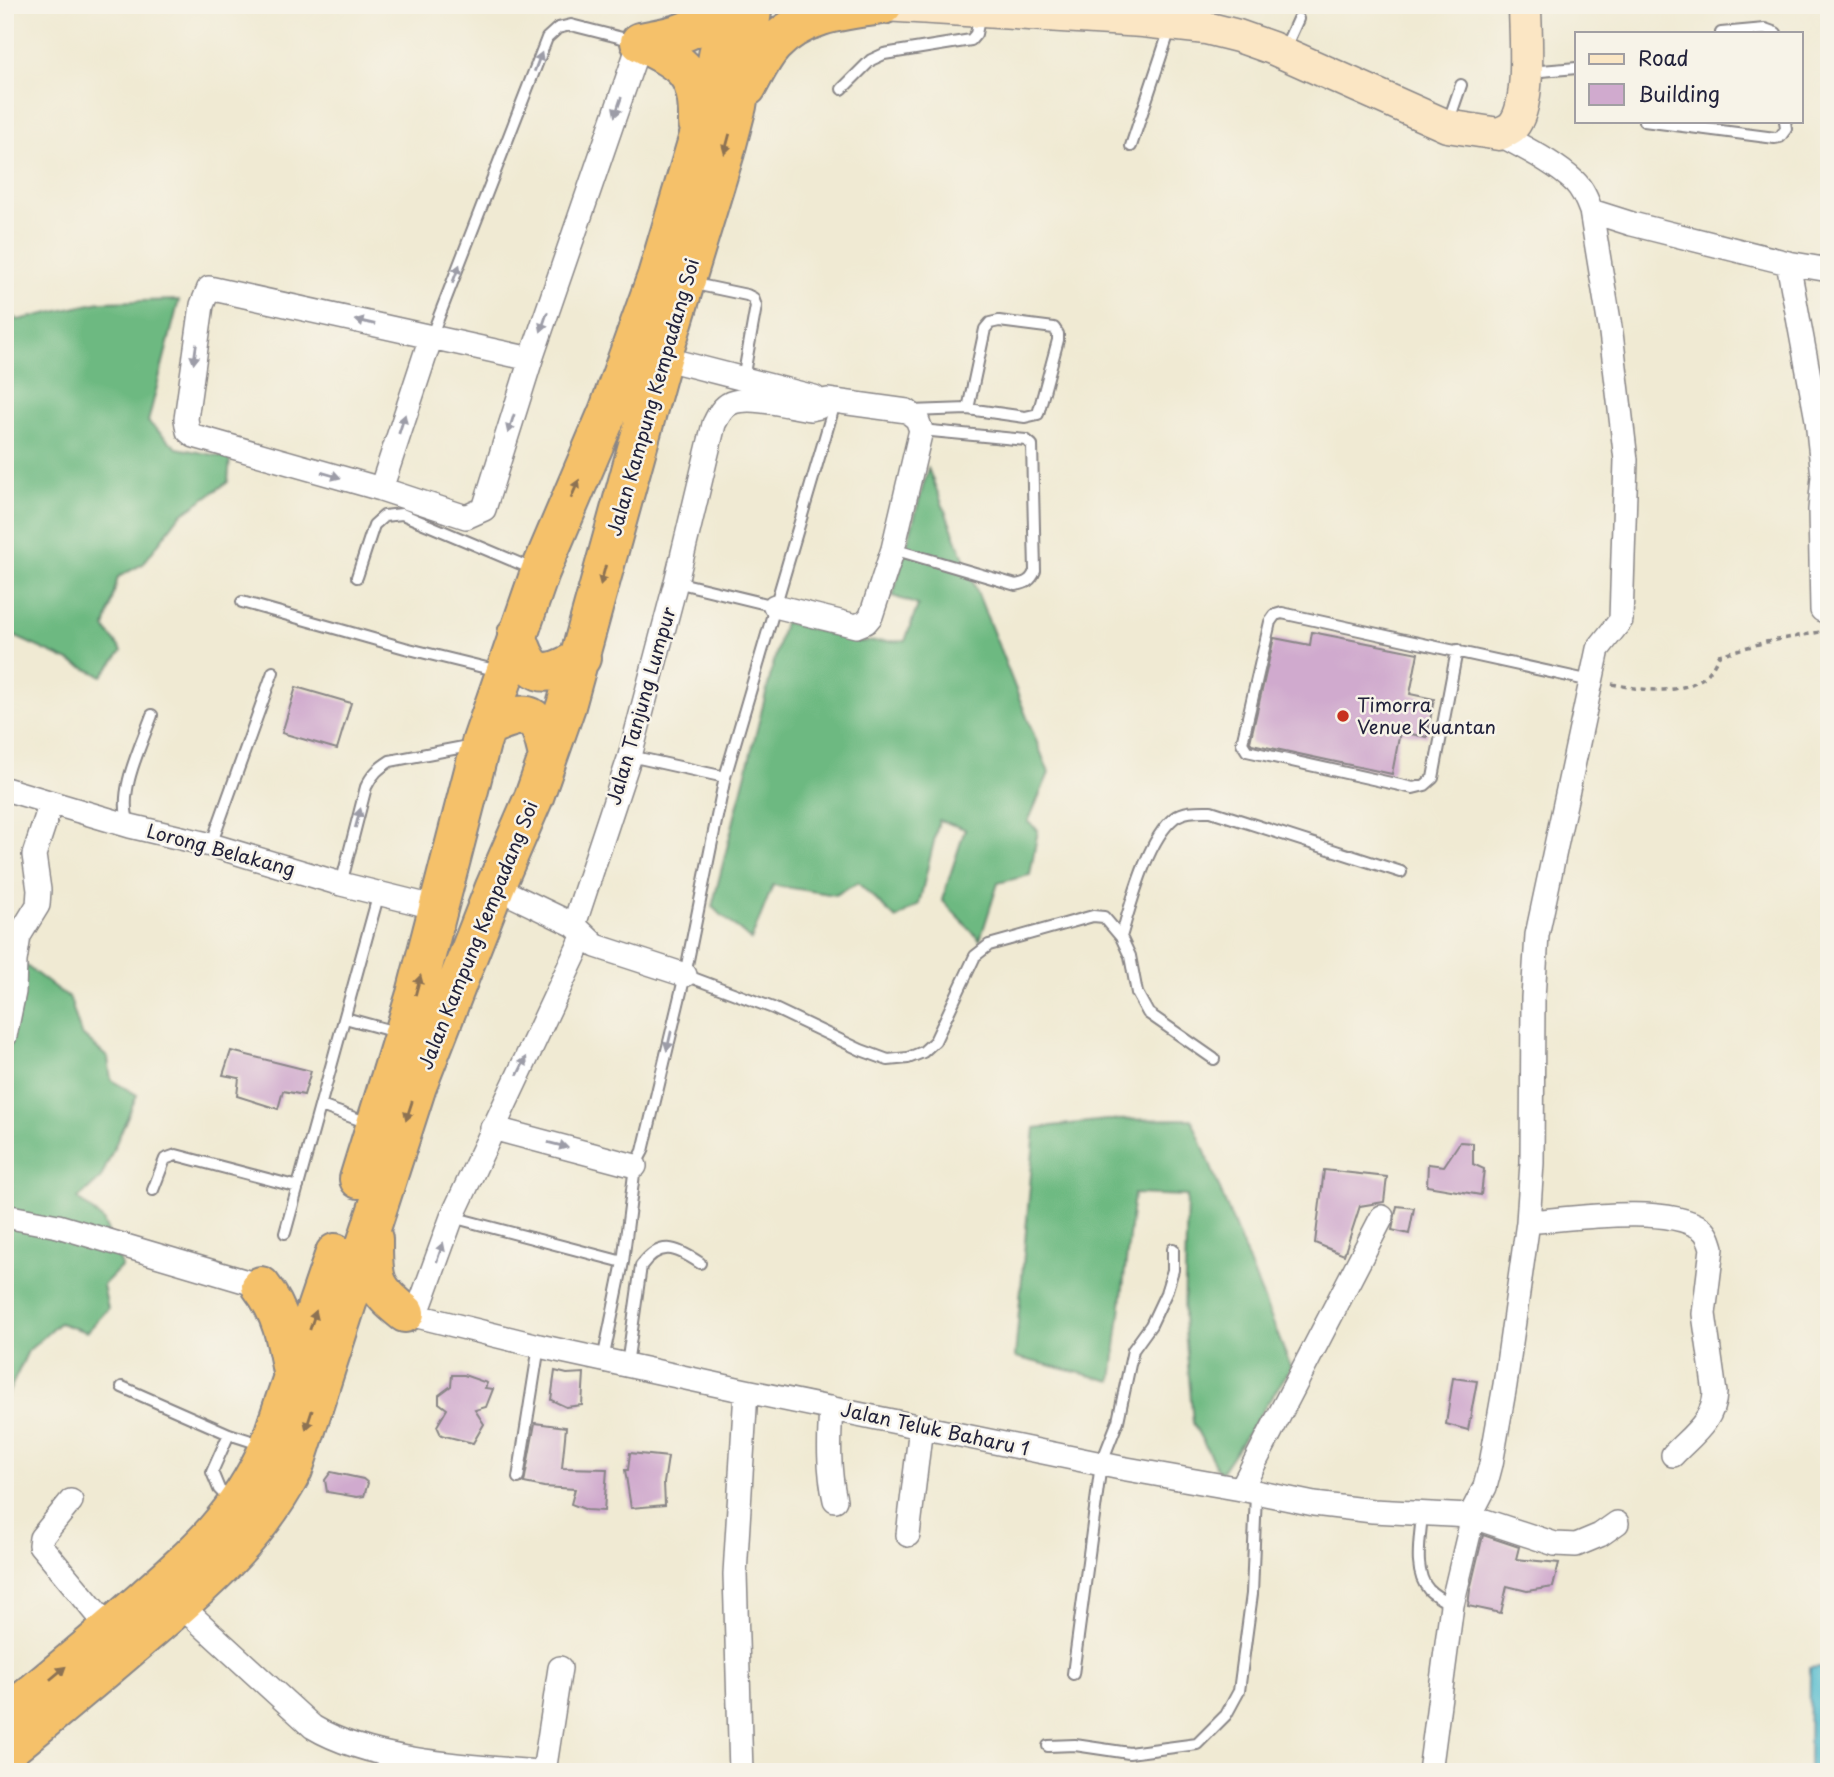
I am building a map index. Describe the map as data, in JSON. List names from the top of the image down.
{
  "streets": {
    "highway": ["Jalan Kampung Kempadang Soi"],
    "street": ["Jalan Tanjung Lumpur", "Lorong Belakang", "Jalan Teluk Baharu 1"]
  },
  "crossings": [
    ["Jalan Kampung Kempadang Soi", "Lorong Belakang"],
    ["Jalan Tanjung Lumpur", "Jalan Teluk Baharu 1"]
  ],
  "places": ["Timorra Venue Kuantan"],
  "legend": ["Road", "Building"]
}
